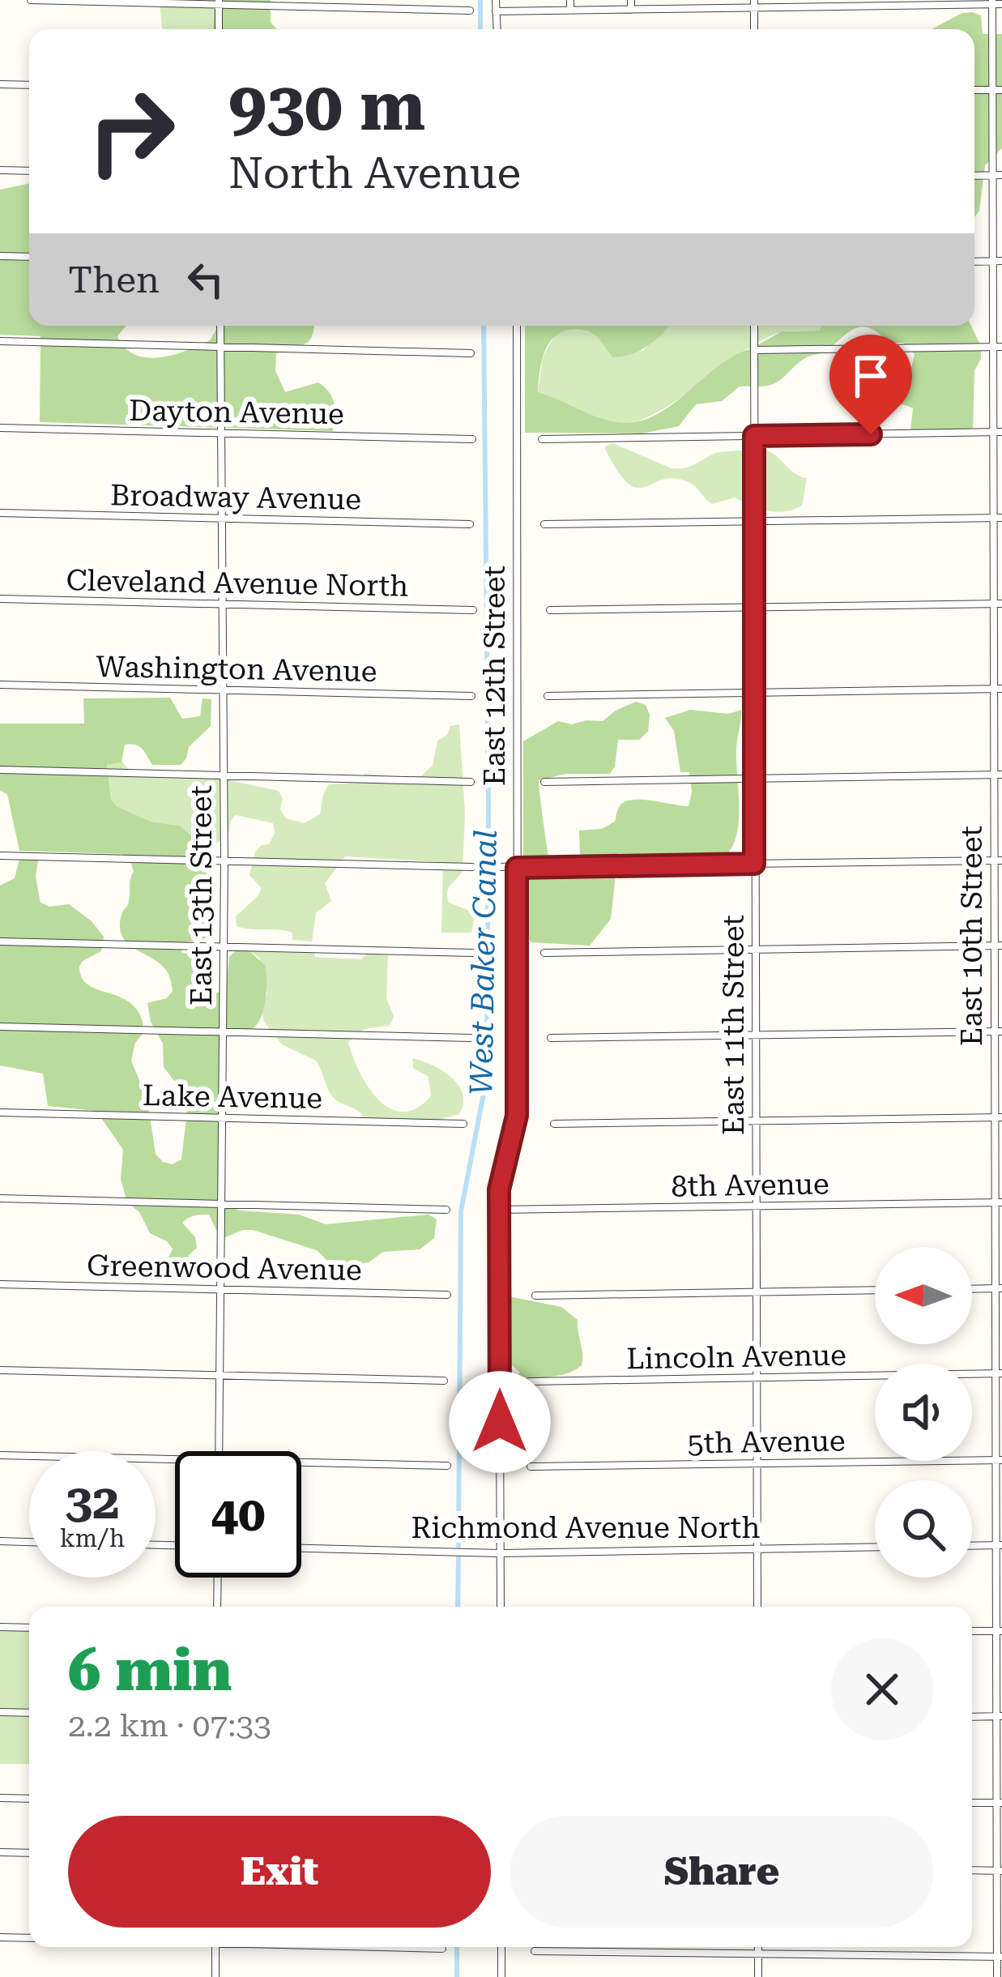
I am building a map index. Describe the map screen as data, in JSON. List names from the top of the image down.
{
  "streets": {
    "street": [
      "Dayton Avenue",
      "Broadway Avenue",
      "Cleveland Avenue North",
      "Washington Avenue",
      "East 12th Street",
      "East 13th Street",
      "East 10th Street",
      "East 11th Street",
      "Lake Avenue",
      "8th Avenue",
      "Greenwood Avenue",
      "Lincoln Avenue",
      "5th Avenue",
      "Richmond Avenue North"
    ]
  },
  "crossings": [
    ["Dayton Avenue", "East 13th Street"],
    ["Broadway Avenue", "East 13th Street"],
    ["Cleveland Avenue North", "East 13th Street"],
    ["Washington Avenue", "East 13th Street"],
    ["East 12th Street", "8th Avenue"],
    ["East 12th Street", "Richmond Avenue North"],
    ["East 13th Street", "Lake Avenue"],
    ["East 13th Street", "Greenwood Avenue"],
    ["East 10th Street", "8th Avenue"],
    ["East 10th Street", "Lincoln Avenue"],
    ["East 10th Street", "5th Avenue"],
    ["East 11th Street", "8th Avenue"],
    ["East 11th Street", "Lincoln Avenue"],
    ["East 11th Street", "5th Avenue"],
    ["East 11th Street", "Richmond Avenue North"]
  ],
  "water": ["West Baker Canal"],
  "north": "left",
  "page": {
    "turn": ["930 m", "North Avenue"],
    "then": "Then",
    "speed": "32 km/h",
    "limit": "40",
    "heading": ["6 min", "2.2 km · 07:33"],
    "buttons": ["Exit", "Share"]
  }
}
